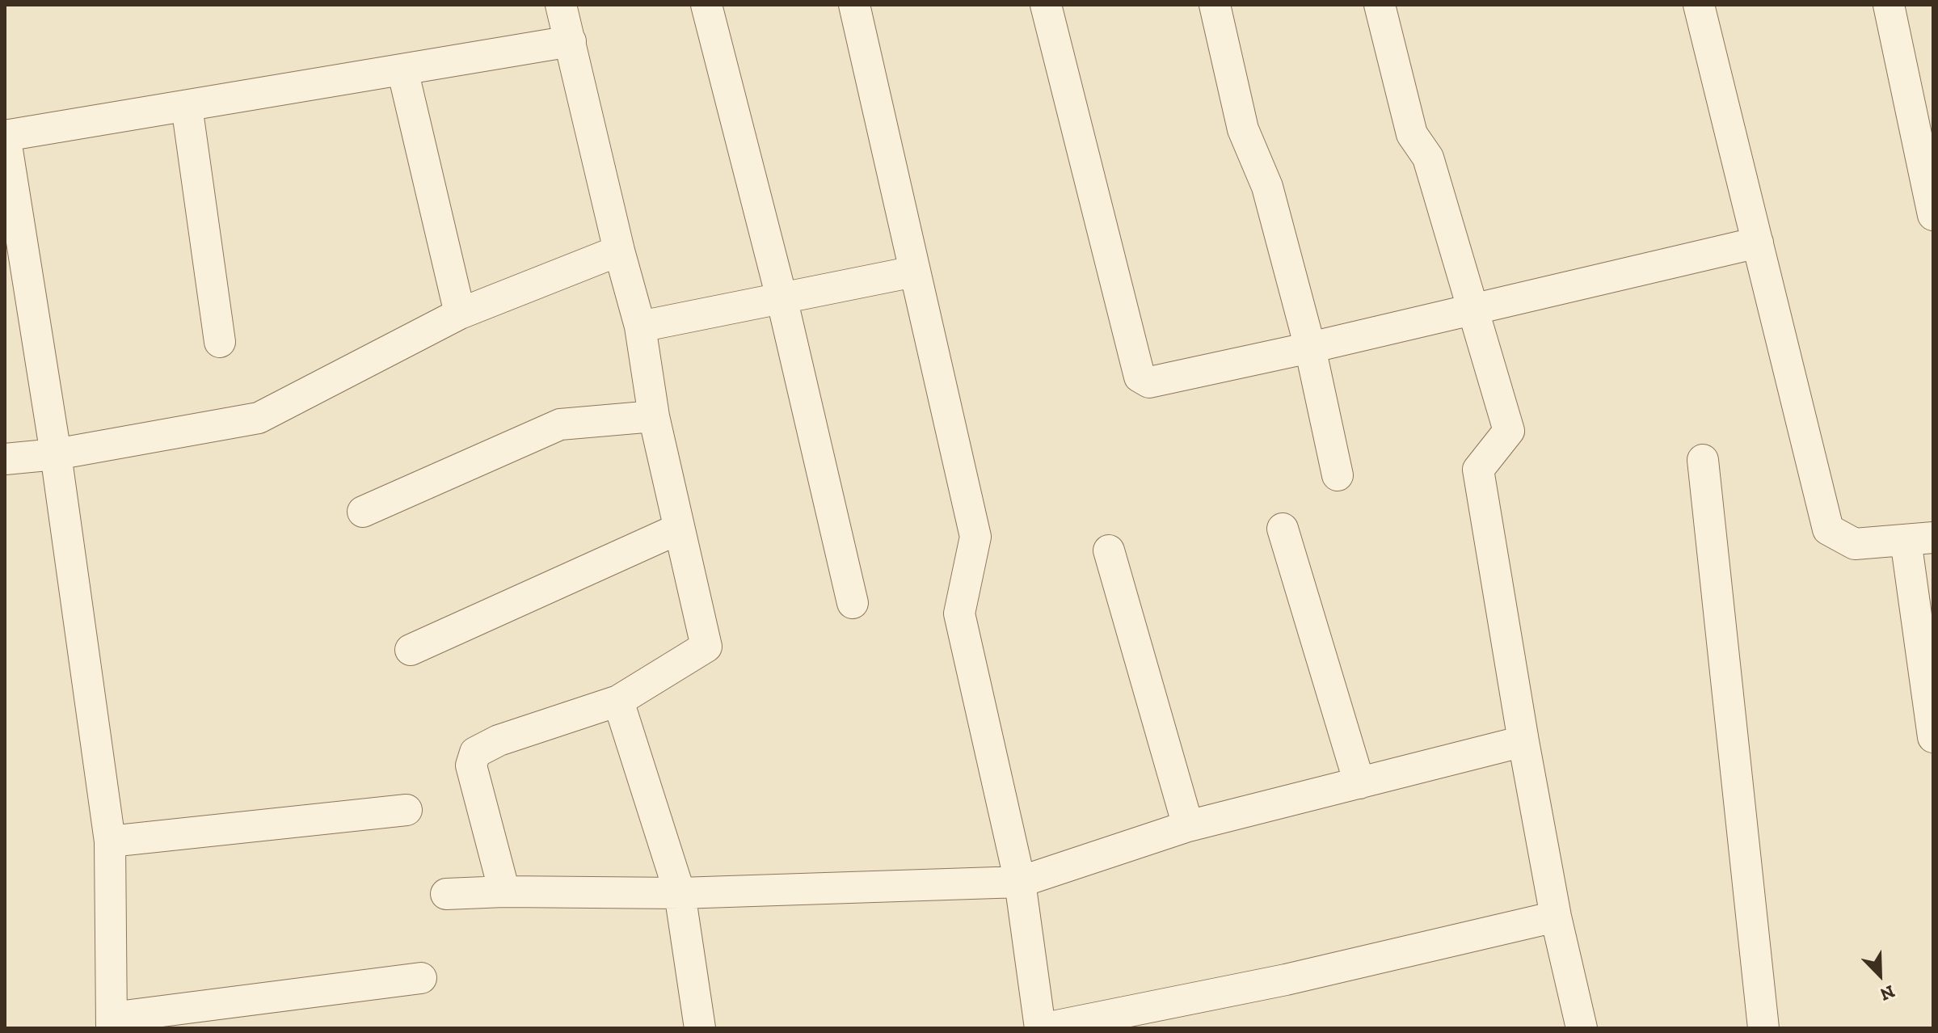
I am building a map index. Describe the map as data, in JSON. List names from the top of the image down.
{
  "north": "bottom right"
}
